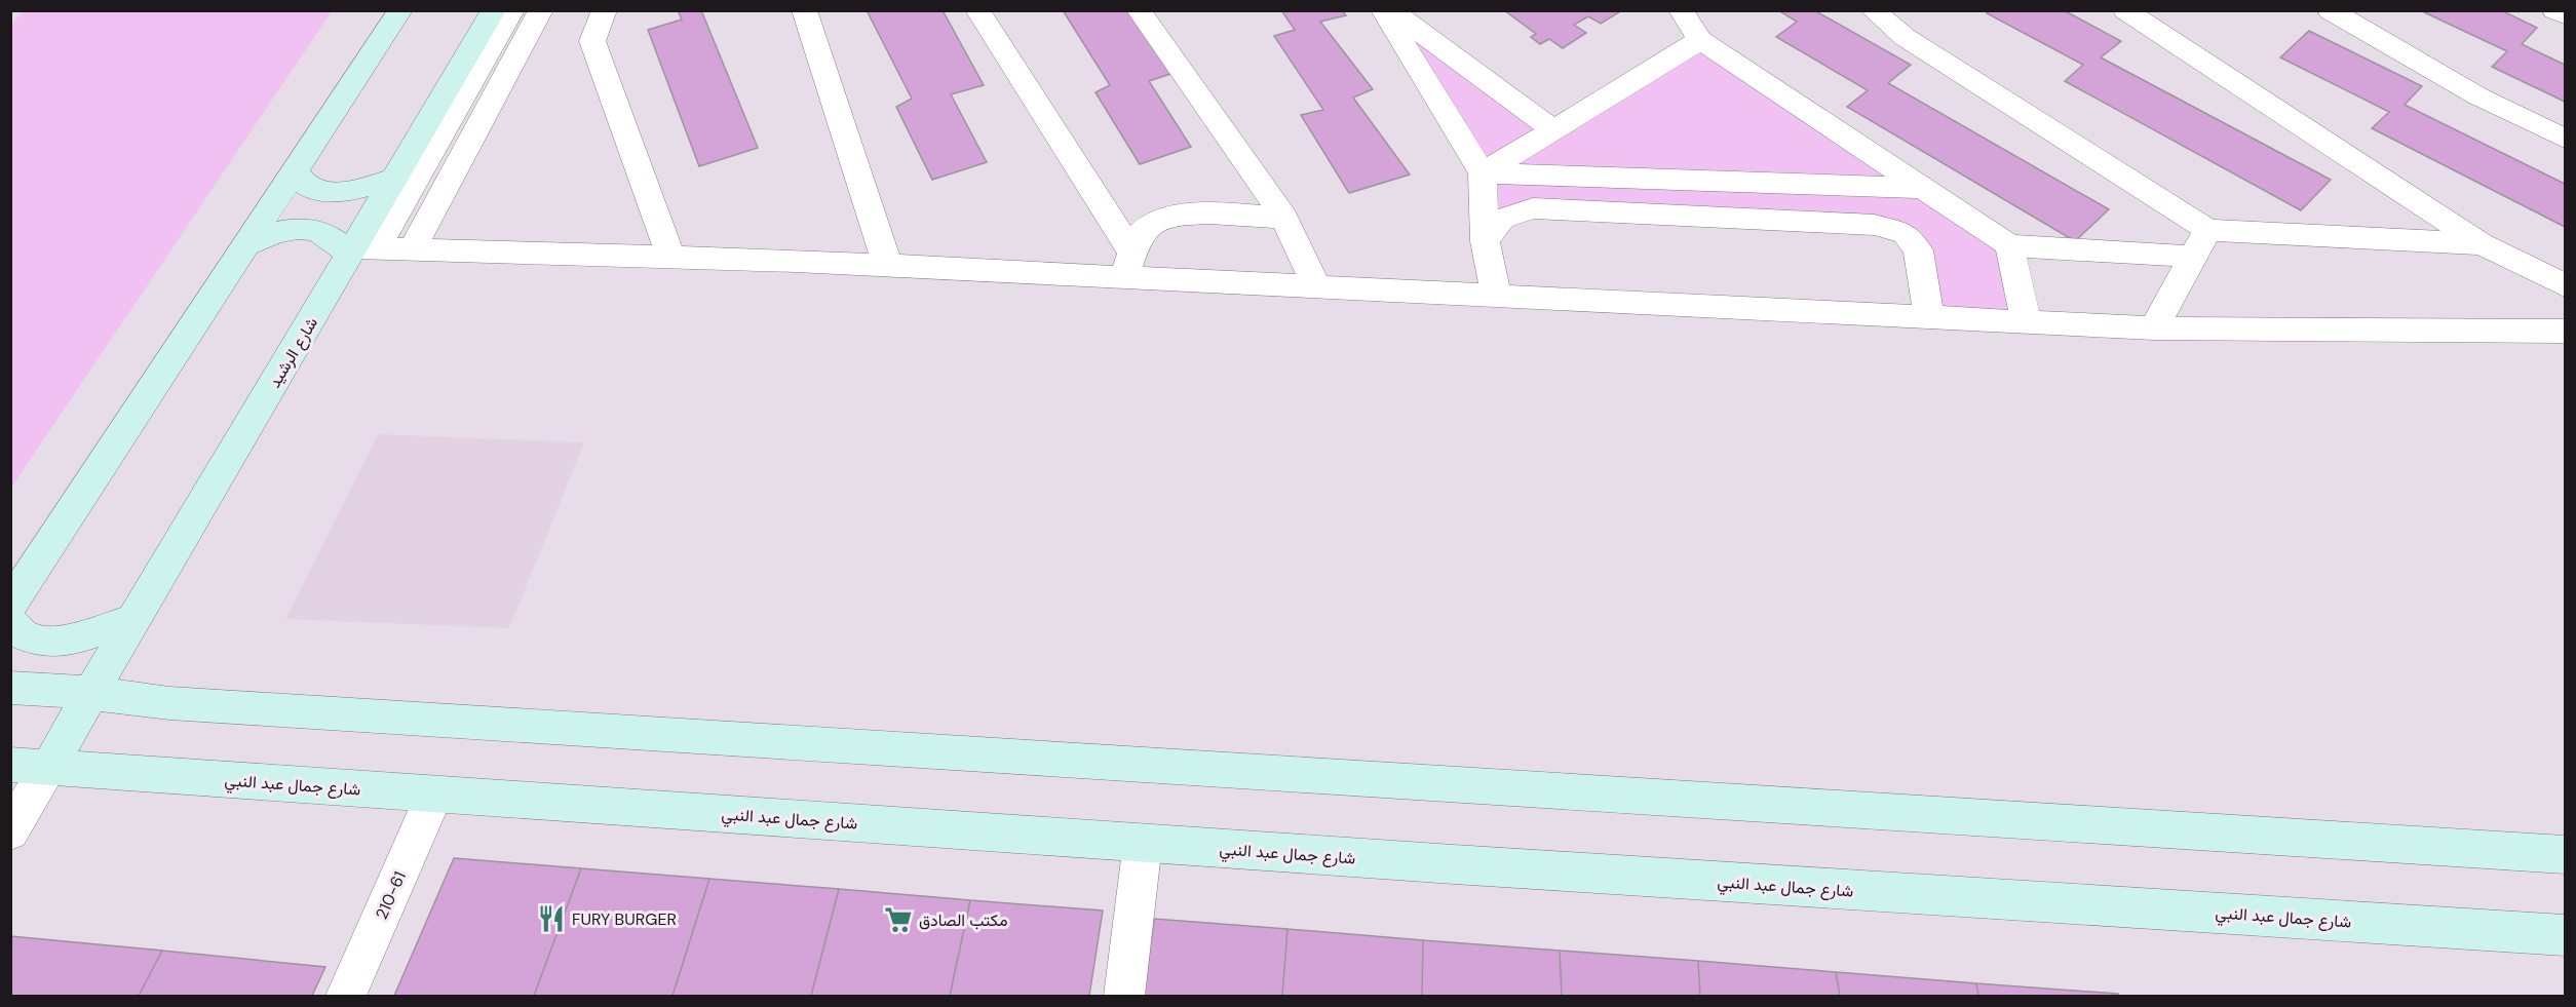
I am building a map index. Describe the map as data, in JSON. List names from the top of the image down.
{
  "streets": {
    "street": ["شارع الرشيد", "شارع جمال عبد النبي", "210-61"]
  },
  "crossings": [
    ["شارع الرشيد", "شارع جمال عبد النبي"],
    ["شارع جمال عبد النبي", "210-61"]
  ],
  "places": {
    "restaurant": ["FURY BURGER"],
    "supermarket": ["مكتب الصادق"]
  }
}
